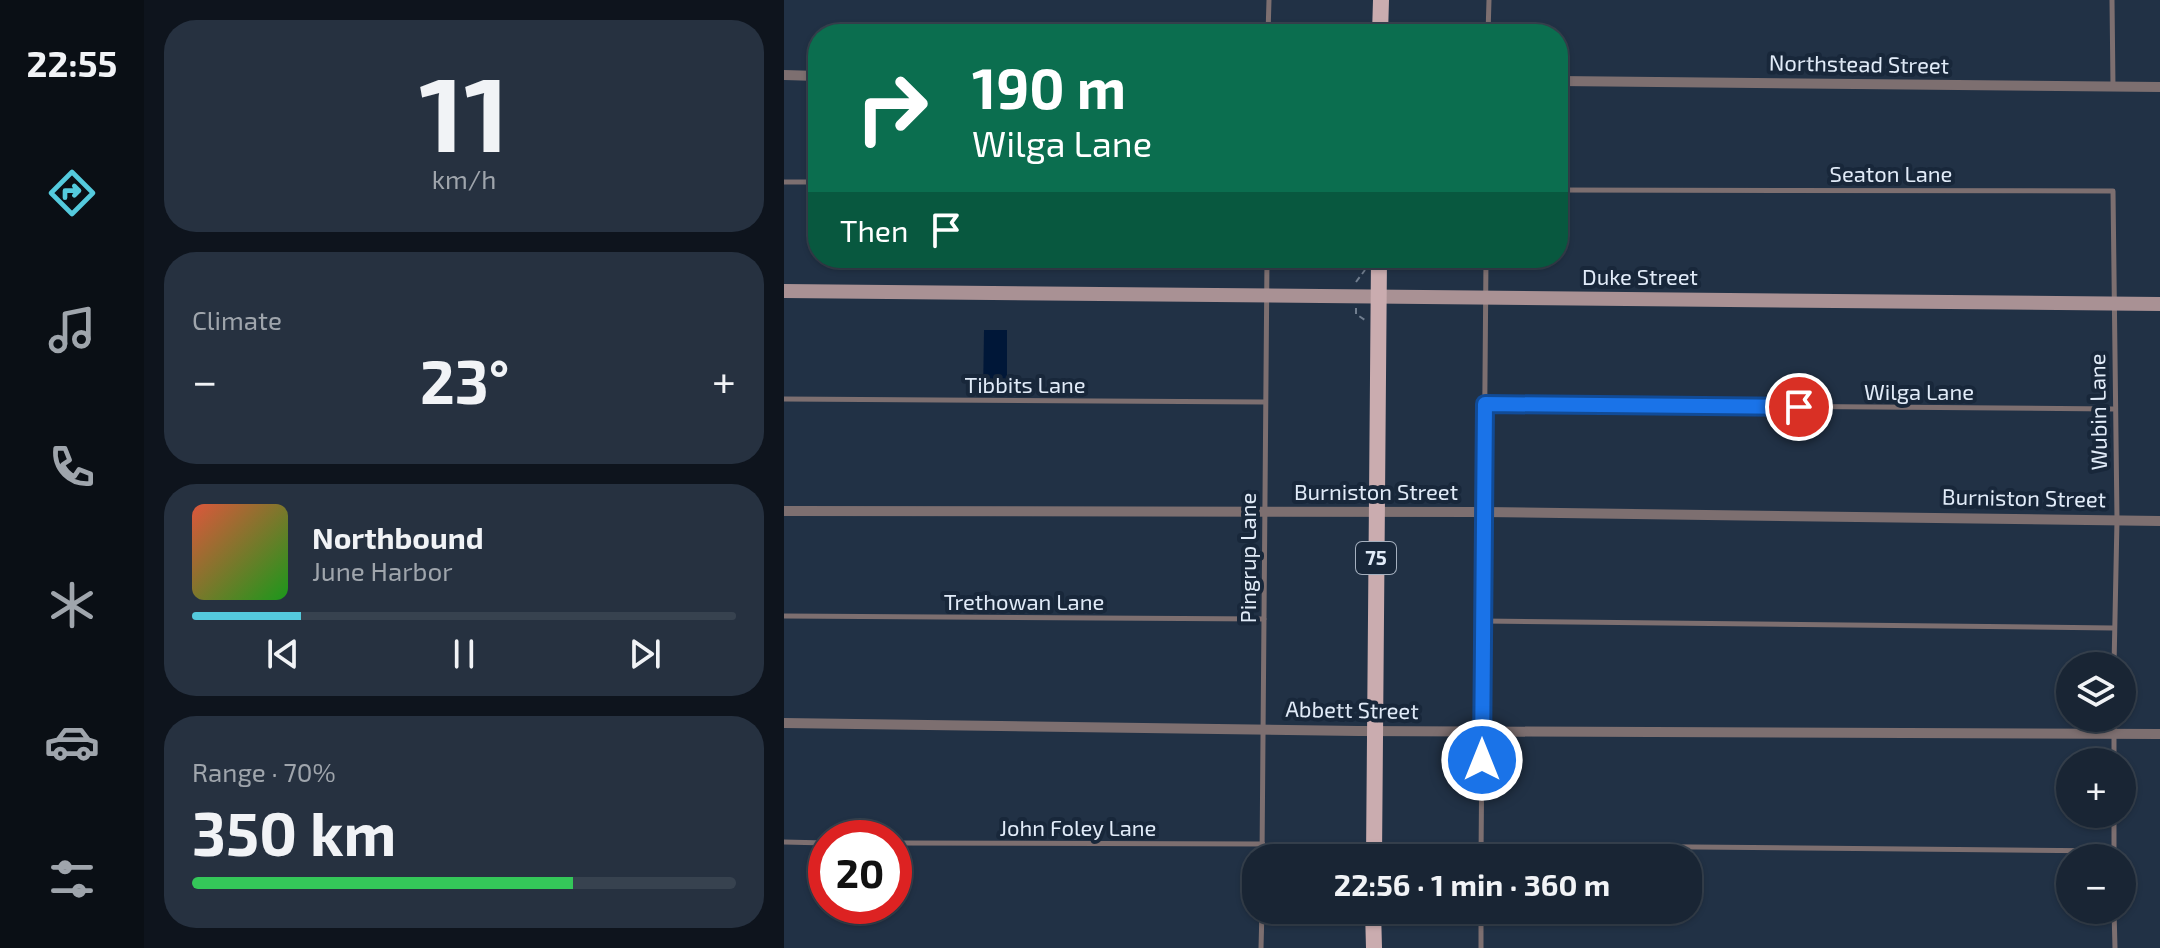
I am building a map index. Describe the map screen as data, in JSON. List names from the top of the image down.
{
  "streets": {
    "main road": ["Duke Street", "75"],
    "street": ["Northstead Street", "Burniston Street", "Abbett Street"],
    "lane": [
      "Seaton Lane",
      "Tibbits Lane",
      "Wilga Lane",
      "Wubin Lane",
      "Pingrup Lane",
      "Trethowan Lane",
      "John Foley Lane"
    ]
  },
  "crossings": [
    ["Seaton Lane", "Duke Street"],
    ["Seaton Lane", "Wubin Lane"],
    ["Duke Street", "Wubin Lane"],
    ["Duke Street", "Pingrup Lane"],
    ["Duke Street", "75"],
    ["Tibbits Lane", "Pingrup Lane"],
    ["Wilga Lane", "Wubin Lane"],
    ["Wubin Lane", "Burniston Street"],
    ["Burniston Street", "Pingrup Lane"],
    ["Burniston Street", "75"],
    ["Pingrup Lane", "Trethowan Lane"],
    ["Pingrup Lane", "Abbett Street"],
    ["Pingrup Lane", "John Foley Lane"],
    ["75", "Abbett Street"]
  ],
  "page": {
    "tabs": "22:55",
    "tile": [
      ["11", "km/h"],
      "Climate",
      ["Range · 70%", "350 km"]
    ],
    "turn": ["190 m", "Wilga Lane"],
    "then": "Then",
    "heat": ["−", "23°", "+"],
    "song": ["Northbound", "June Harbor"],
    "map_buttons": ["+", "−"],
    "limit": "20",
    "trip": "22:56 · 1 min · 360 m"
  }
}
